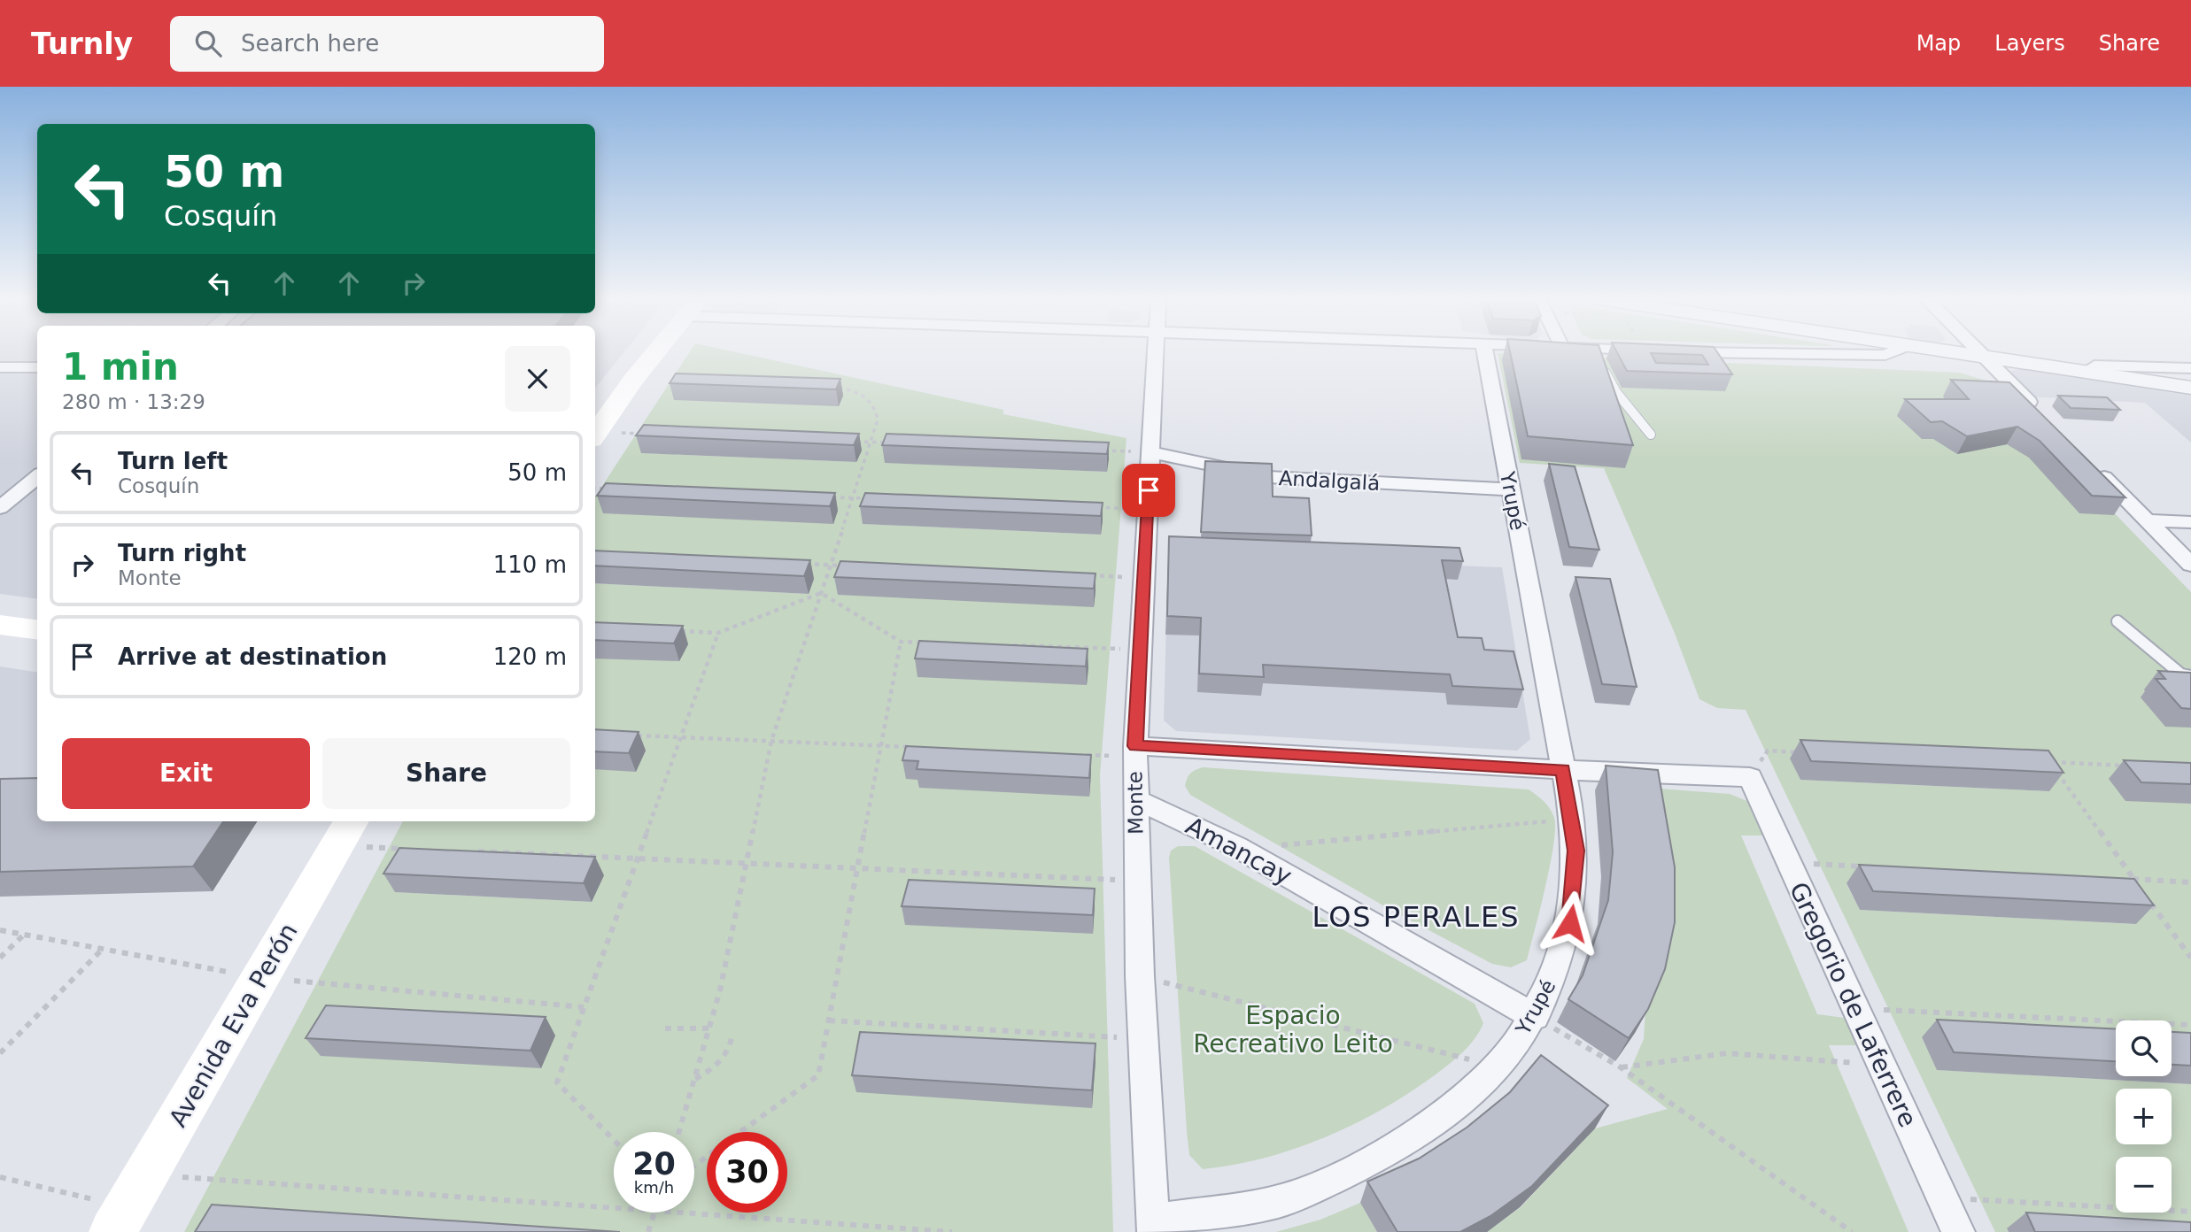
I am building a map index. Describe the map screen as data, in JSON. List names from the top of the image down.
{
  "streets": {
    "main road": ["Avenida Eva Perón"],
    "street": [
      "Andalgalá",
      "Yrupé",
      "Monte",
      "Amancay",
      "Gregorio de Laferrere"
    ]
  },
  "crossings": [
    ["Andalgalá", "Yrupé"],
    ["Andalgalá", "Monte"],
    ["Yrupé", "Monte"],
    ["Yrupé", "Amancay"],
    ["Monte", "Amancay"]
  ],
  "districts": ["LOS PERALES"],
  "parks": ["Espacio Recreativo Leito"],
  "page": {
    "header": "Turnly",
    "search": "Search here",
    "nav": ["Map", "Layers", "Share"],
    "turn": ["50 m", "Cosquín"],
    "heading": ["1 min", "280 m · 13:29"],
    "list": [
      {
        "name": "Turn left",
        "note": "Cosquín",
        "value": "50 m"
      },
      {
        "name": "Turn right",
        "note": "Monte",
        "value": "110 m"
      },
      {
        "name": "Arrive at destination",
        "value": "120 m"
      }
    ],
    "buttons": ["Exit", "Share"],
    "map_buttons": ["+", "−"],
    "speed": "20 km/h",
    "limit": "30"
  }
}
